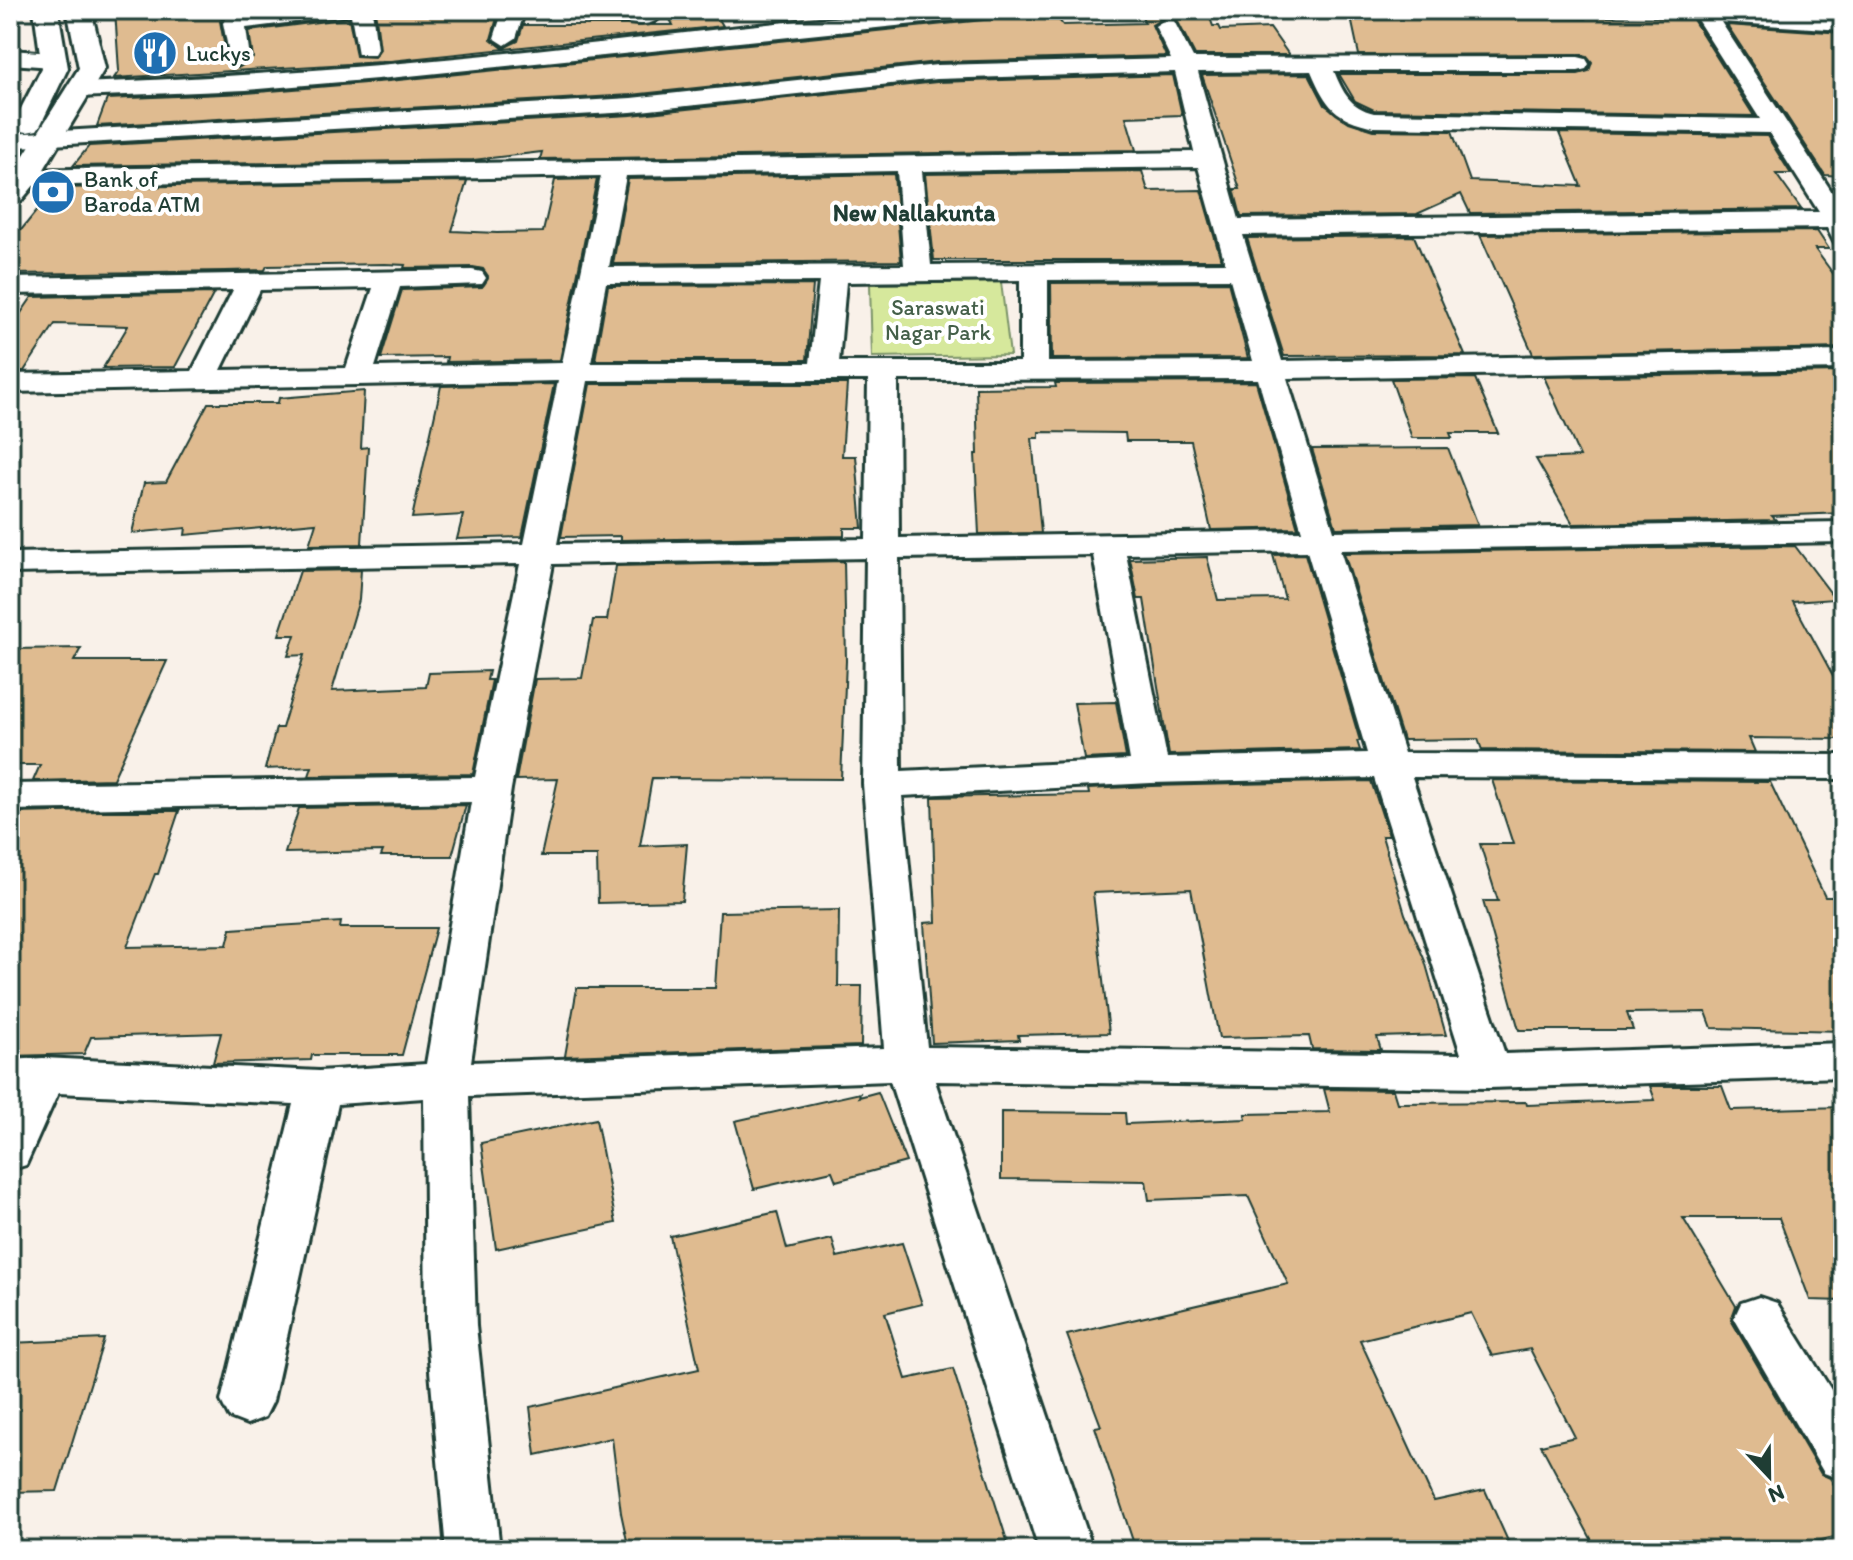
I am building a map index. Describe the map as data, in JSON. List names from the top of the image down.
{
  "districts": ["New Nallakunta"],
  "parks": ["Saraswati Nagar Park"],
  "places": {
    "restaurant": ["Luckys"],
    "bank": ["Bank of Baroda ATM"]
  },
  "north": "bottom"
}
